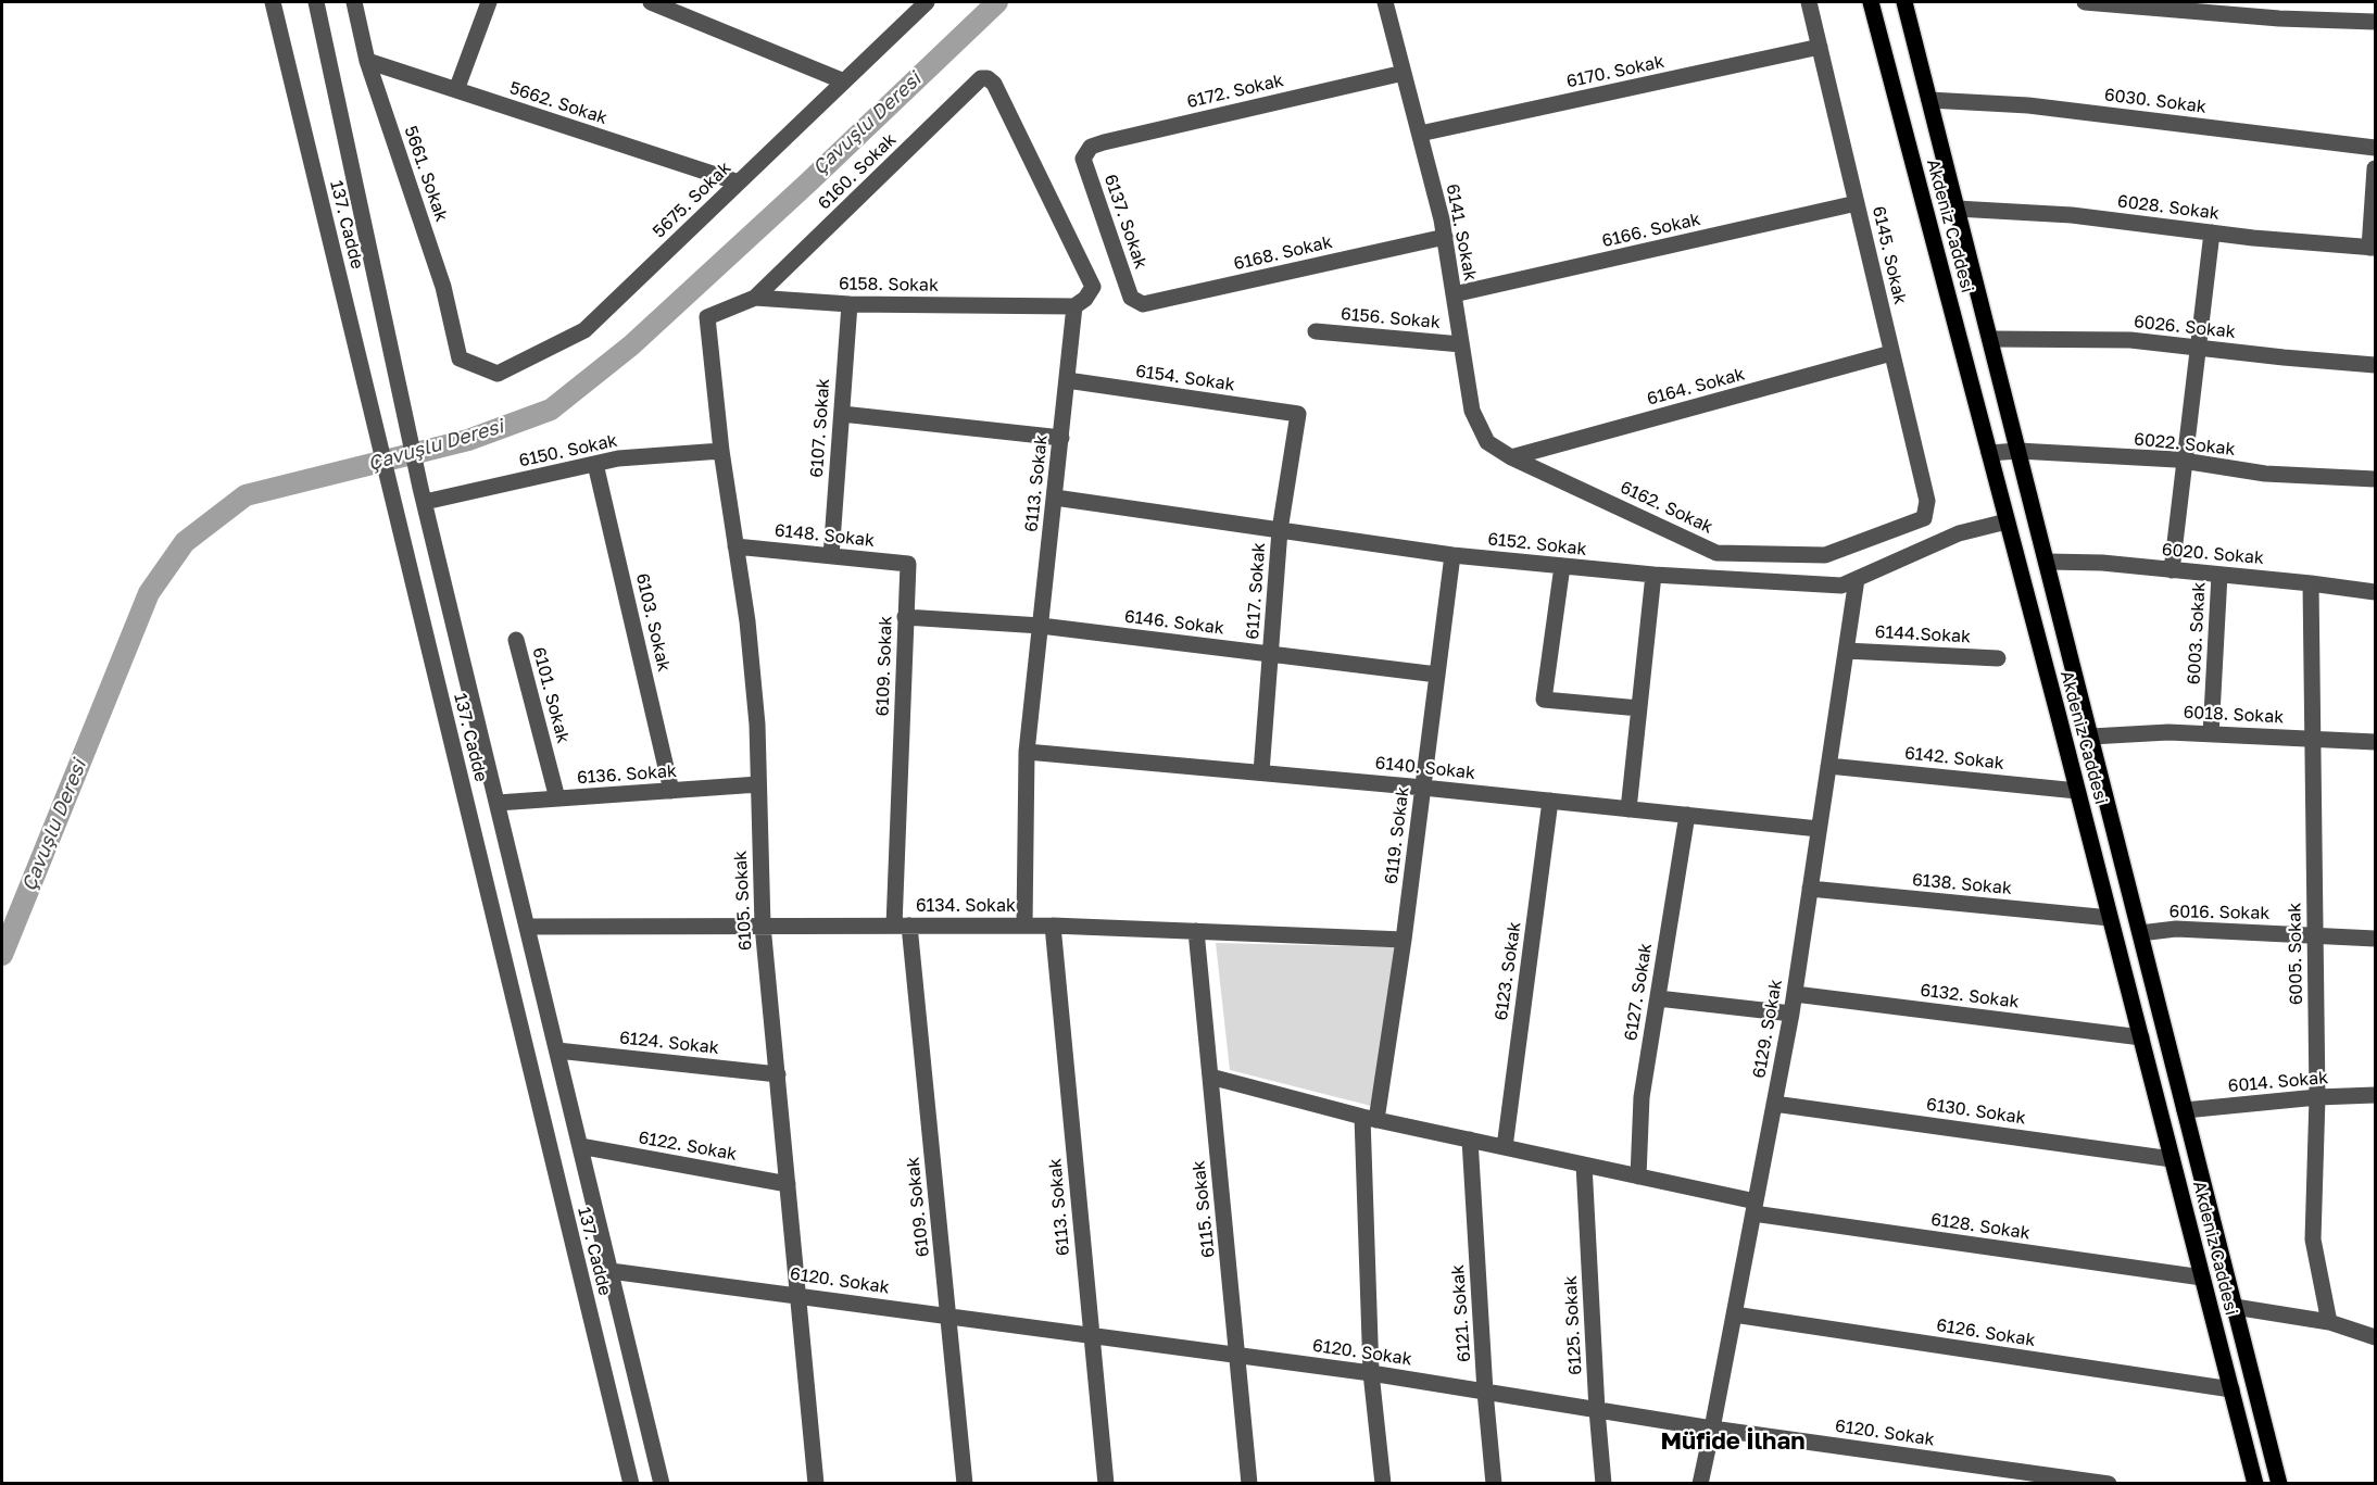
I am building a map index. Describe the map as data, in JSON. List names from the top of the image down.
{
  "streets": {
    "main road": ["Akdeniz Caddesi"],
    "street": [
      "6170. Sokak",
      "6172. Sokak",
      "6030. Sokak",
      "5662. Sokak",
      "6160. Sokak",
      "5661. Sokak",
      "5675. Sokak",
      "6028. Sokak",
      "6137. Sokak",
      "137. Cadde",
      "6166. Sokak",
      "6141. Sokak",
      "6168. Sokak",
      "6145. Sokak",
      "6158. Sokak",
      "6156. Sokak",
      "6026. Sokak",
      "6154. Sokak",
      "6164. Sokak",
      "6107. Sokak",
      "6022. Sokak",
      "6150. Sokak",
      "6113. Sokak",
      "6162. Sokak",
      "6148. Sokak",
      "6152. Sokak",
      "6020. Sokak",
      "6117. Sokak",
      "6103. Sokak",
      "6146. Sokak",
      "6003. Sokak",
      "6144.Sokak",
      "6109. Sokak",
      "6101. Sokak",
      "6018. Sokak",
      "6142. Sokak",
      "6140. Sokak",
      "6136. Sokak",
      "6119. Sokak",
      "6138. Sokak",
      "6105. Sokak",
      "6134. Sokak",
      "6016. Sokak",
      "6005. Sokak",
      "6123. Sokak",
      "6127. Sokak",
      "6132. Sokak",
      "6129. Sokak",
      "6124. Sokak",
      "6014. Sokak",
      "6130. Sokak",
      "6122. Sokak",
      "6115. Sokak",
      "6128. Sokak",
      "6120. Sokak",
      "6121. Sokak",
      "6125. Sokak",
      "6126. Sokak"
    ]
  },
  "crossings": [
    ["6170. Sokak", "6141. Sokak"],
    ["6170. Sokak", "6145. Sokak"],
    ["6172. Sokak", "6137. Sokak"],
    ["6172. Sokak", "6141. Sokak"],
    ["6030. Sokak", "Akdeniz Caddesi"],
    ["5662. Sokak", "5661. Sokak"],
    ["5662. Sokak", "5675. Sokak"],
    ["6160. Sokak", "6158. Sokak"],
    ["6160. Sokak", "6113. Sokak"],
    ["5661. Sokak", "5675. Sokak"],
    ["6028. Sokak", "Akdeniz Caddesi"],
    ["6137. Sokak", "6168. Sokak"],
    ["137. Cadde", "6150. Sokak"],
    ["137. Cadde", "6136. Sokak"],
    ["137. Cadde", "6134. Sokak"],
    ["137. Cadde", "6124. Sokak"],
    ["137. Cadde", "6122. Sokak"],
    ["137. Cadde", "6120. Sokak"],
    ["Akdeniz Caddesi", "6026. Sokak"],
    ["Akdeniz Caddesi", "6022. Sokak"],
    ["Akdeniz Caddesi", "6152. Sokak"],
    ["Akdeniz Caddesi", "6020. Sokak"],
    ["Akdeniz Caddesi", "6018. Sokak"],
    ["Akdeniz Caddesi", "6142. Sokak"],
    ["Akdeniz Caddesi", "6138. Sokak"],
    ["Akdeniz Caddesi", "6016. Sokak"],
    ["Akdeniz Caddesi", "6132. Sokak"],
    ["Akdeniz Caddesi", "6014. Sokak"],
    ["Akdeniz Caddesi", "6130. Sokak"],
    ["Akdeniz Caddesi", "6128. Sokak"],
    ["Akdeniz Caddesi", "6126. Sokak"],
    ["6166. Sokak", "6141. Sokak"],
    ["6166. Sokak", "6145. Sokak"],
    ["6141. Sokak", "6168. Sokak"],
    ["6141. Sokak", "6156. Sokak"],
    ["6141. Sokak", "6164. Sokak"],
    ["6141. Sokak", "6162. Sokak"],
    ["6145. Sokak", "6164. Sokak"],
    ["6145. Sokak", "6162. Sokak"],
    ["6158. Sokak", "6107. Sokak"],
    ["6158. Sokak", "6113. Sokak"],
    ["6158. Sokak", "6105. Sokak"],
    ["6154. Sokak", "6113. Sokak"],
    ["6154. Sokak", "6117. Sokak"],
    ["6164. Sokak", "6162. Sokak"],
    ["6107. Sokak", "6148. Sokak"],
    ["6150. Sokak", "6103. Sokak"],
    ["6150. Sokak", "6105. Sokak"],
    ["6113. Sokak", "6152. Sokak"],
    ["6113. Sokak", "6146. Sokak"],
    ["6113. Sokak", "6140. Sokak"],
    ["6113. Sokak", "6134. Sokak"],
    ["6113. Sokak", "6120. Sokak"],
    ["6148. Sokak", "6109. Sokak"],
    ["6148. Sokak", "6105. Sokak"],
    ["6152. Sokak", "6117. Sokak"],
    ["6152. Sokak", "6119. Sokak"],
    ["6152. Sokak", "6129. Sokak"],
    ["6020. Sokak", "6003. Sokak"],
    ["6020. Sokak", "6005. Sokak"],
    ["6117. Sokak", "6146. Sokak"],
    ["6117. Sokak", "6140. Sokak"],
    ["6103. Sokak", "6136. Sokak"],
    ["6146. Sokak", "6109. Sokak"],
    ["6146. Sokak", "6119. Sokak"],
    ["6003. Sokak", "6018. Sokak"],
    ["6144.Sokak", "6129. Sokak"],
    ["6109. Sokak", "6134. Sokak"],
    ["6109. Sokak", "6120. Sokak"],
    ["6101. Sokak", "6136. Sokak"],
    ["6018. Sokak", "6005. Sokak"],
    ["6142. Sokak", "6129. Sokak"],
    ["6140. Sokak", "6119. Sokak"],
    ["6140. Sokak", "6123. Sokak"],
    ["6140. Sokak", "6127. Sokak"],
    ["6140. Sokak", "6129. Sokak"],
    ["6136. Sokak", "6105. Sokak"],
    ["6119. Sokak", "6134. Sokak"],
    ["6119. Sokak", "6128. Sokak"],
    ["6119. Sokak", "6120. Sokak"],
    ["6138. Sokak", "6129. Sokak"],
    ["6105. Sokak", "6134. Sokak"],
    ["6105. Sokak", "6124. Sokak"],
    ["6105. Sokak", "6122. Sokak"],
    ["6105. Sokak", "6120. Sokak"],
    ["6134. Sokak", "6115. Sokak"],
    ["6016. Sokak", "6005. Sokak"],
    ["6005. Sokak", "6014. Sokak"],
    ["6123. Sokak", "6128. Sokak"],
    ["6127. Sokak", "6128. Sokak"],
    ["6132. Sokak", "6129. Sokak"],
    ["6129. Sokak", "6130. Sokak"],
    ["6129. Sokak", "6128. Sokak"],
    ["6129. Sokak", "6120. Sokak"],
    ["6129. Sokak", "6126. Sokak"],
    ["6115. Sokak", "6128. Sokak"],
    ["6115. Sokak", "6120. Sokak"],
    ["6128. Sokak", "6121. Sokak"],
    ["6128. Sokak", "6125. Sokak"],
    ["6120. Sokak", "6121. Sokak"],
    ["6120. Sokak", "6125. Sokak"]
  ],
  "districts": ["Müfide İlhan"],
  "water": ["Çavuşlu Deresi"]
}
